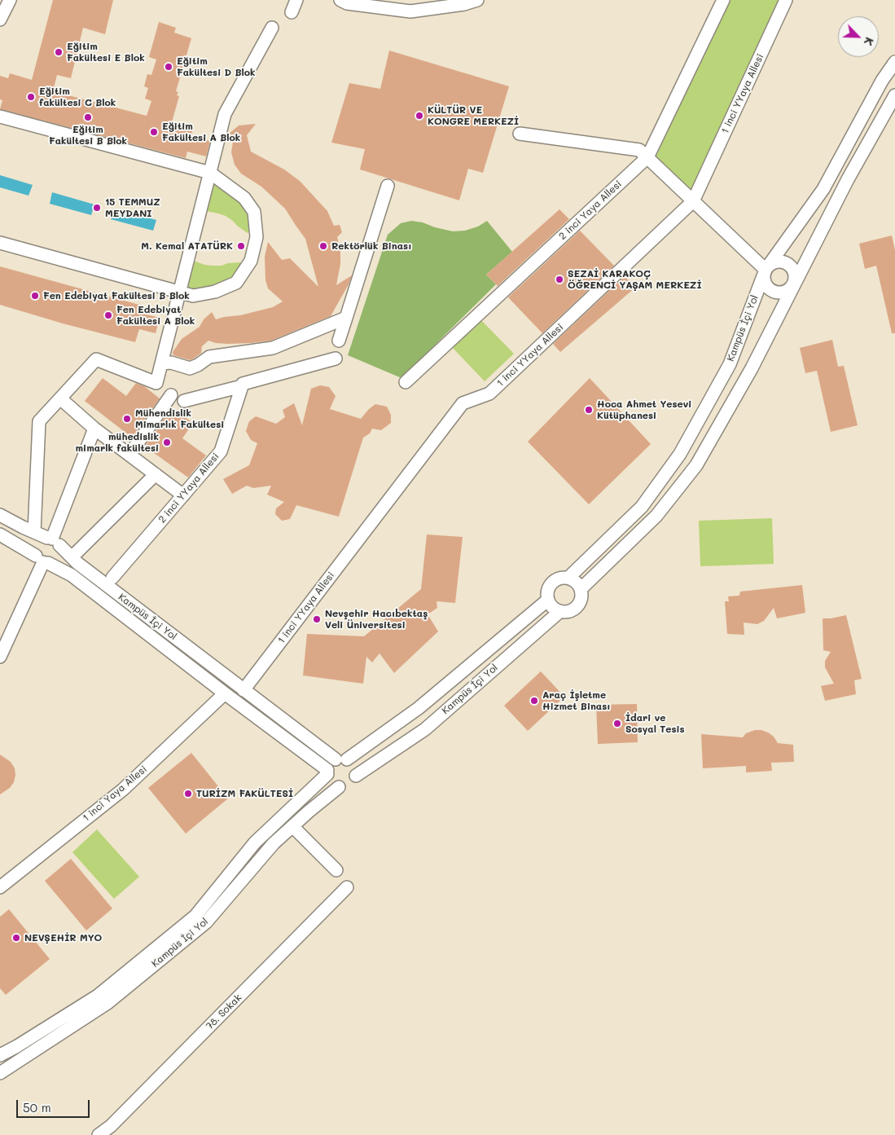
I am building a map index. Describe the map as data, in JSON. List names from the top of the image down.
{
  "streets": {
    "street": [
      "1 inci YYaya Allesi",
      "2 inci Yaya Allesi",
      "Kampüs İçi Yol",
      "2 inci YYaya Allesi",
      "1 inci Yaya Allesi",
      "78. Sokak"
    ]
  },
  "crossings": [
    ["1 inci YYaya Allesi", "Kampüs İçi Yol"],
    ["Kampüs İçi Yol", "1 inci Yaya Allesi"]
  ],
  "places": [
    "Eğitim Fakültesi E Blok",
    "Eğitim Fakültesi D Blok",
    "Eğitim fakültesi C Blok",
    "KÜLTÜR VE KONGRE MERKEZİ",
    "Eğitim Fakültesi B Blok",
    "Eğitim Fakültesi A Blok",
    "15 TEMMUZ MEYDANI",
    "M. Kemal ATATÜRK",
    "Rektörlük Binası",
    "SEZAİ KARAKOÇ ÖĞRENCİ YAŞAM MERKEZİ",
    "Fen Edebiyat Fakültesi B Blok",
    "Fen Edebiyat Fakültesi A Blok",
    "Hoca Ahmet Yesevi Kütüphanesi",
    "Mühendislik Mimarlık Fakültesi",
    "mühedislik mimarlk fakültesi",
    "Nevşehir Hacıbektaş Veli Üniversitesi",
    "Araç İşletme Hizmet Binası",
    "İdari ve Sosyal Tesis",
    "TURİZM FAKÜLTESİ",
    "NEVŞEHİR MYO"
  ],
  "scale_bar": "50 m",
  "north": "bottom right"
}
